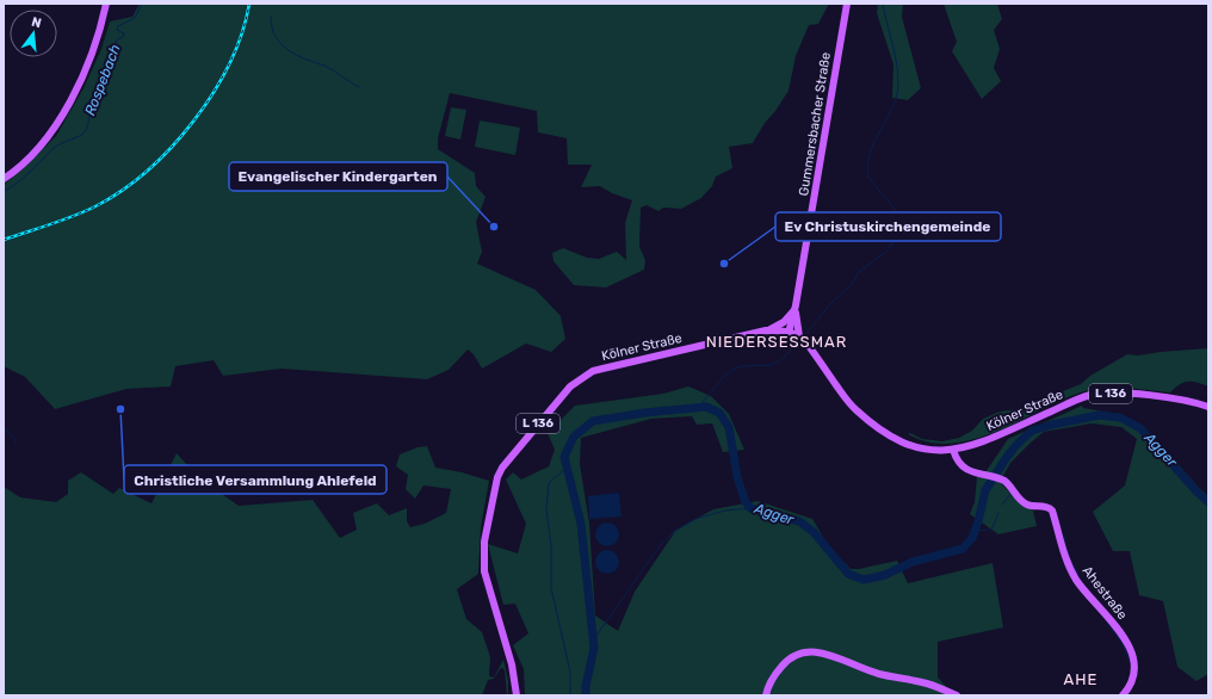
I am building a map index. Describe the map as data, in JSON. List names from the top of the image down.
{
  "streets": {
    "main road": [
      "Gummersbacher Straße",
      "Kölner Straße",
      "L 136",
      "Ahestraße"
    ]
  },
  "crossings": [
    ["Gummersbacher Straße", "Kölner Straße"],
    ["Kölner Straße", "Ahestraße"]
  ],
  "districts": ["NIEDERSESSMAR", "AHE"],
  "water": ["Rospebach", "Agger"],
  "places": ["Evangelischer Kindergarten", "Ev Christuskirchengemeinde", "Christliche Versammlung Ahlefeld"],
  "north": "top"
}
